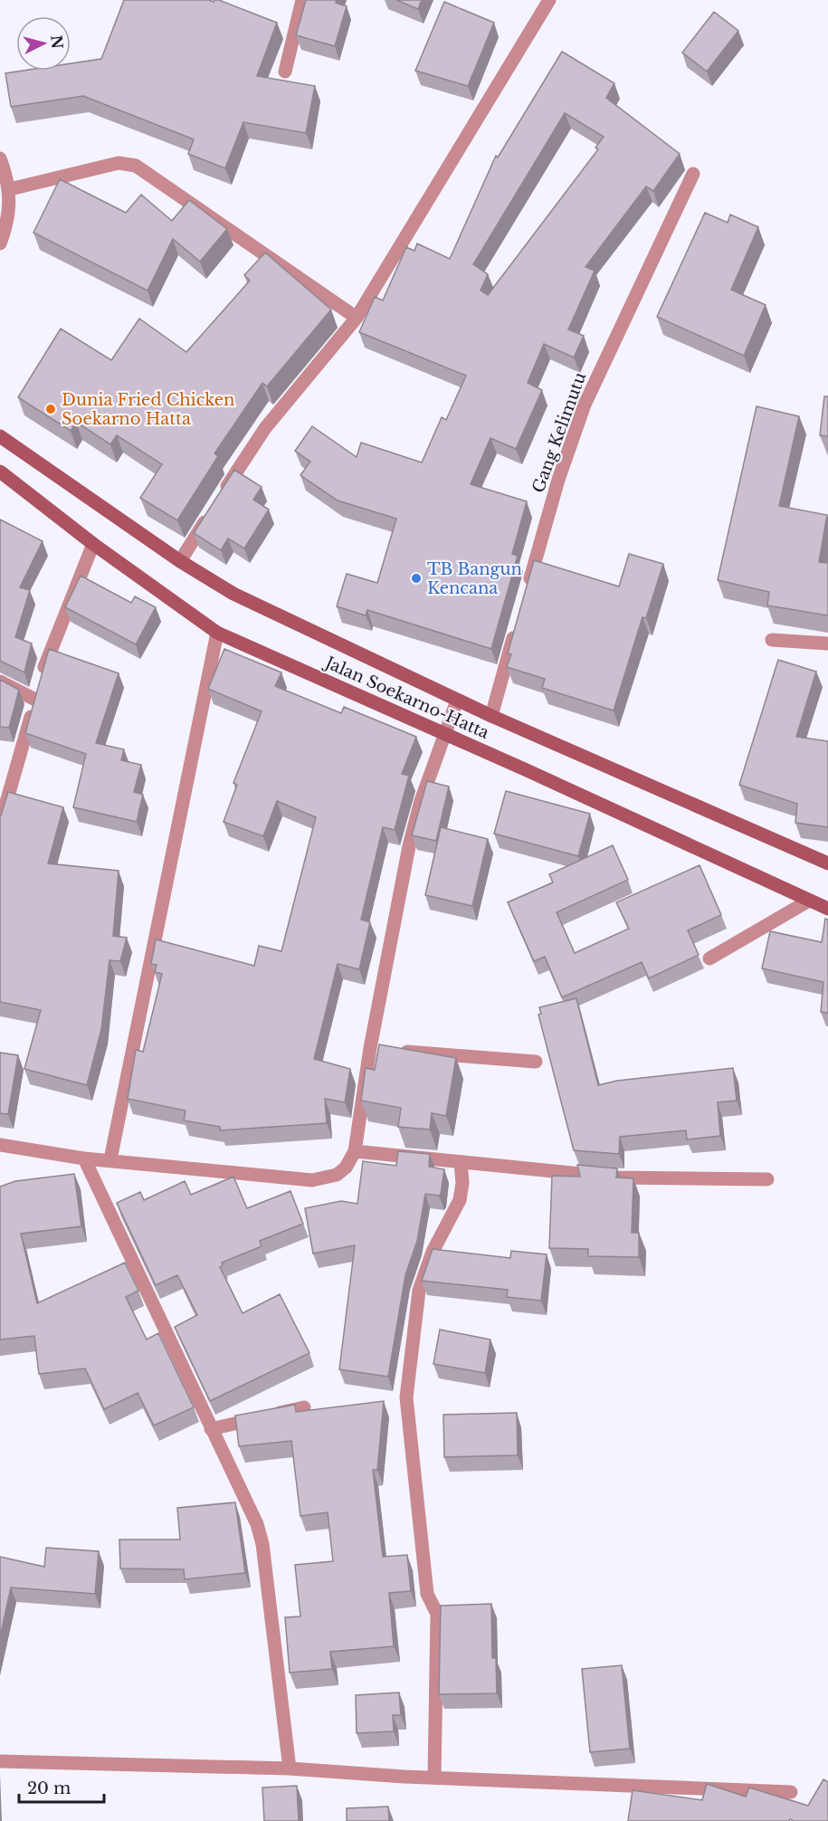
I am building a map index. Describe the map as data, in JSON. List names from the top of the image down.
{
  "streets": {
    "main road": ["Jalan Soekarno-Hatta"],
    "street": ["Gang Kelimutu"]
  },
  "places": ["Dunia Fried Chicken Soekarno Hatta", "TB Bangun Kencana"],
  "scale_bar": "20 m",
  "north": "right"
}
